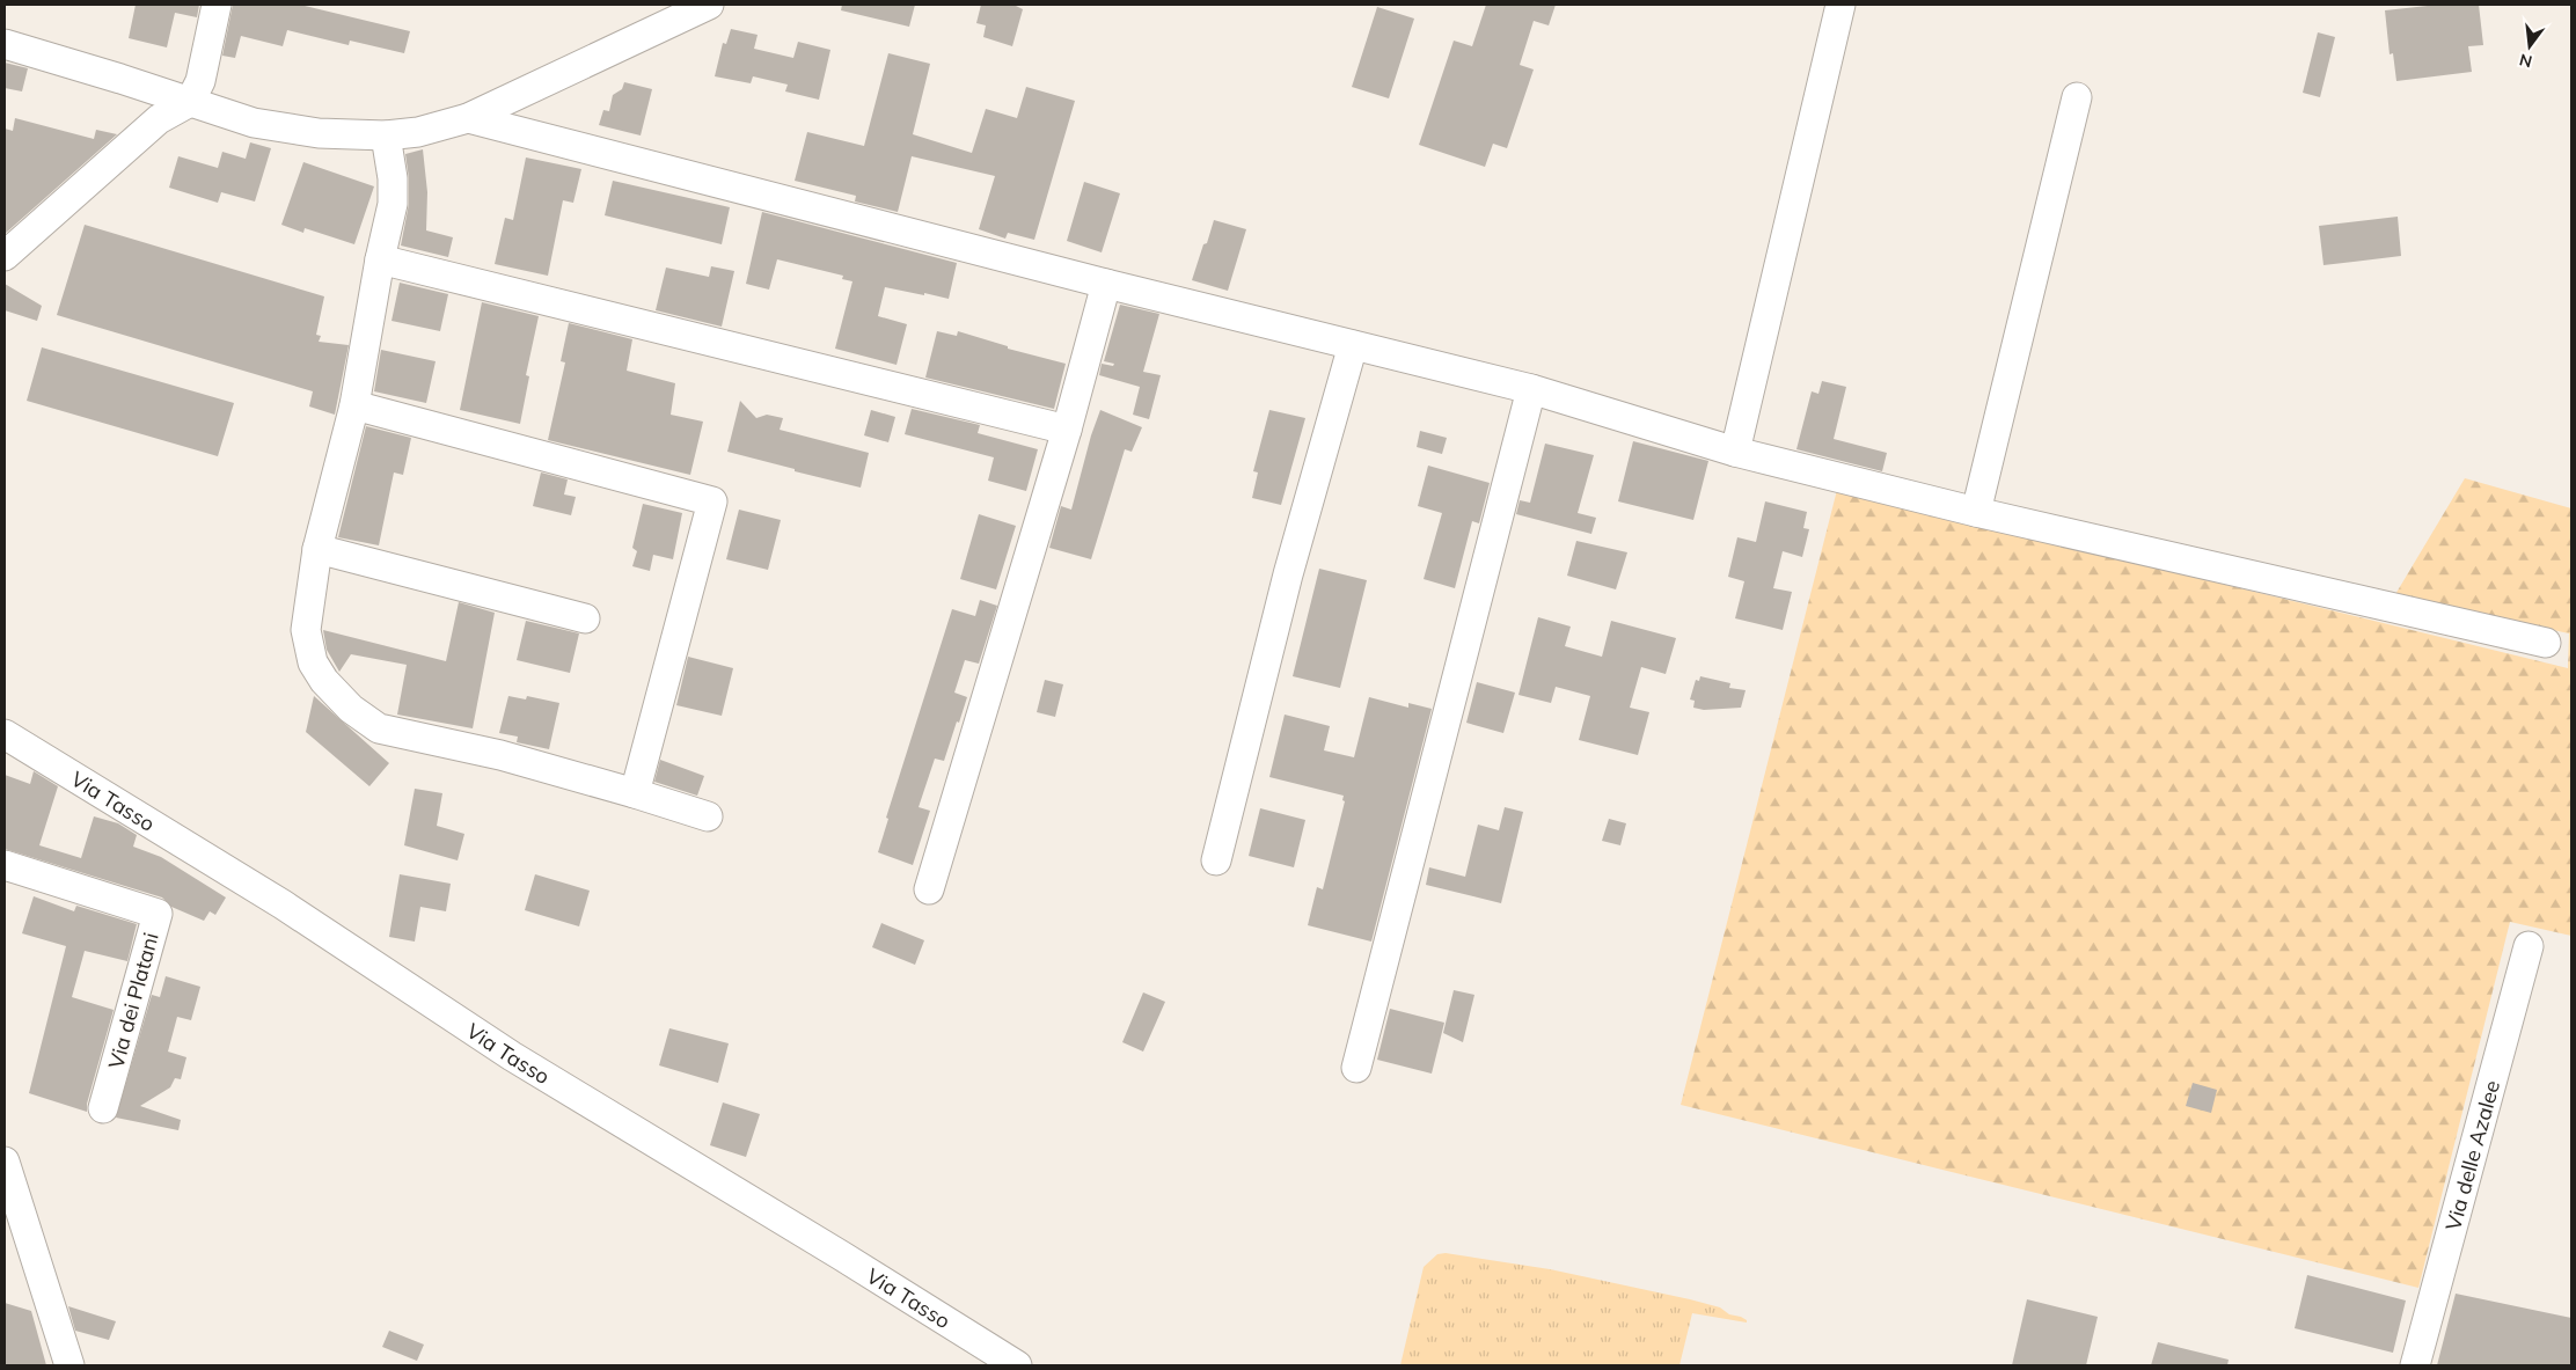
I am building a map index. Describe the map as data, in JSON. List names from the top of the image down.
{
  "streets": {
    "street": ["Via Tasso", "Via dei Platani", "Via delle Azalee"]
  },
  "north": "bottom"
}
